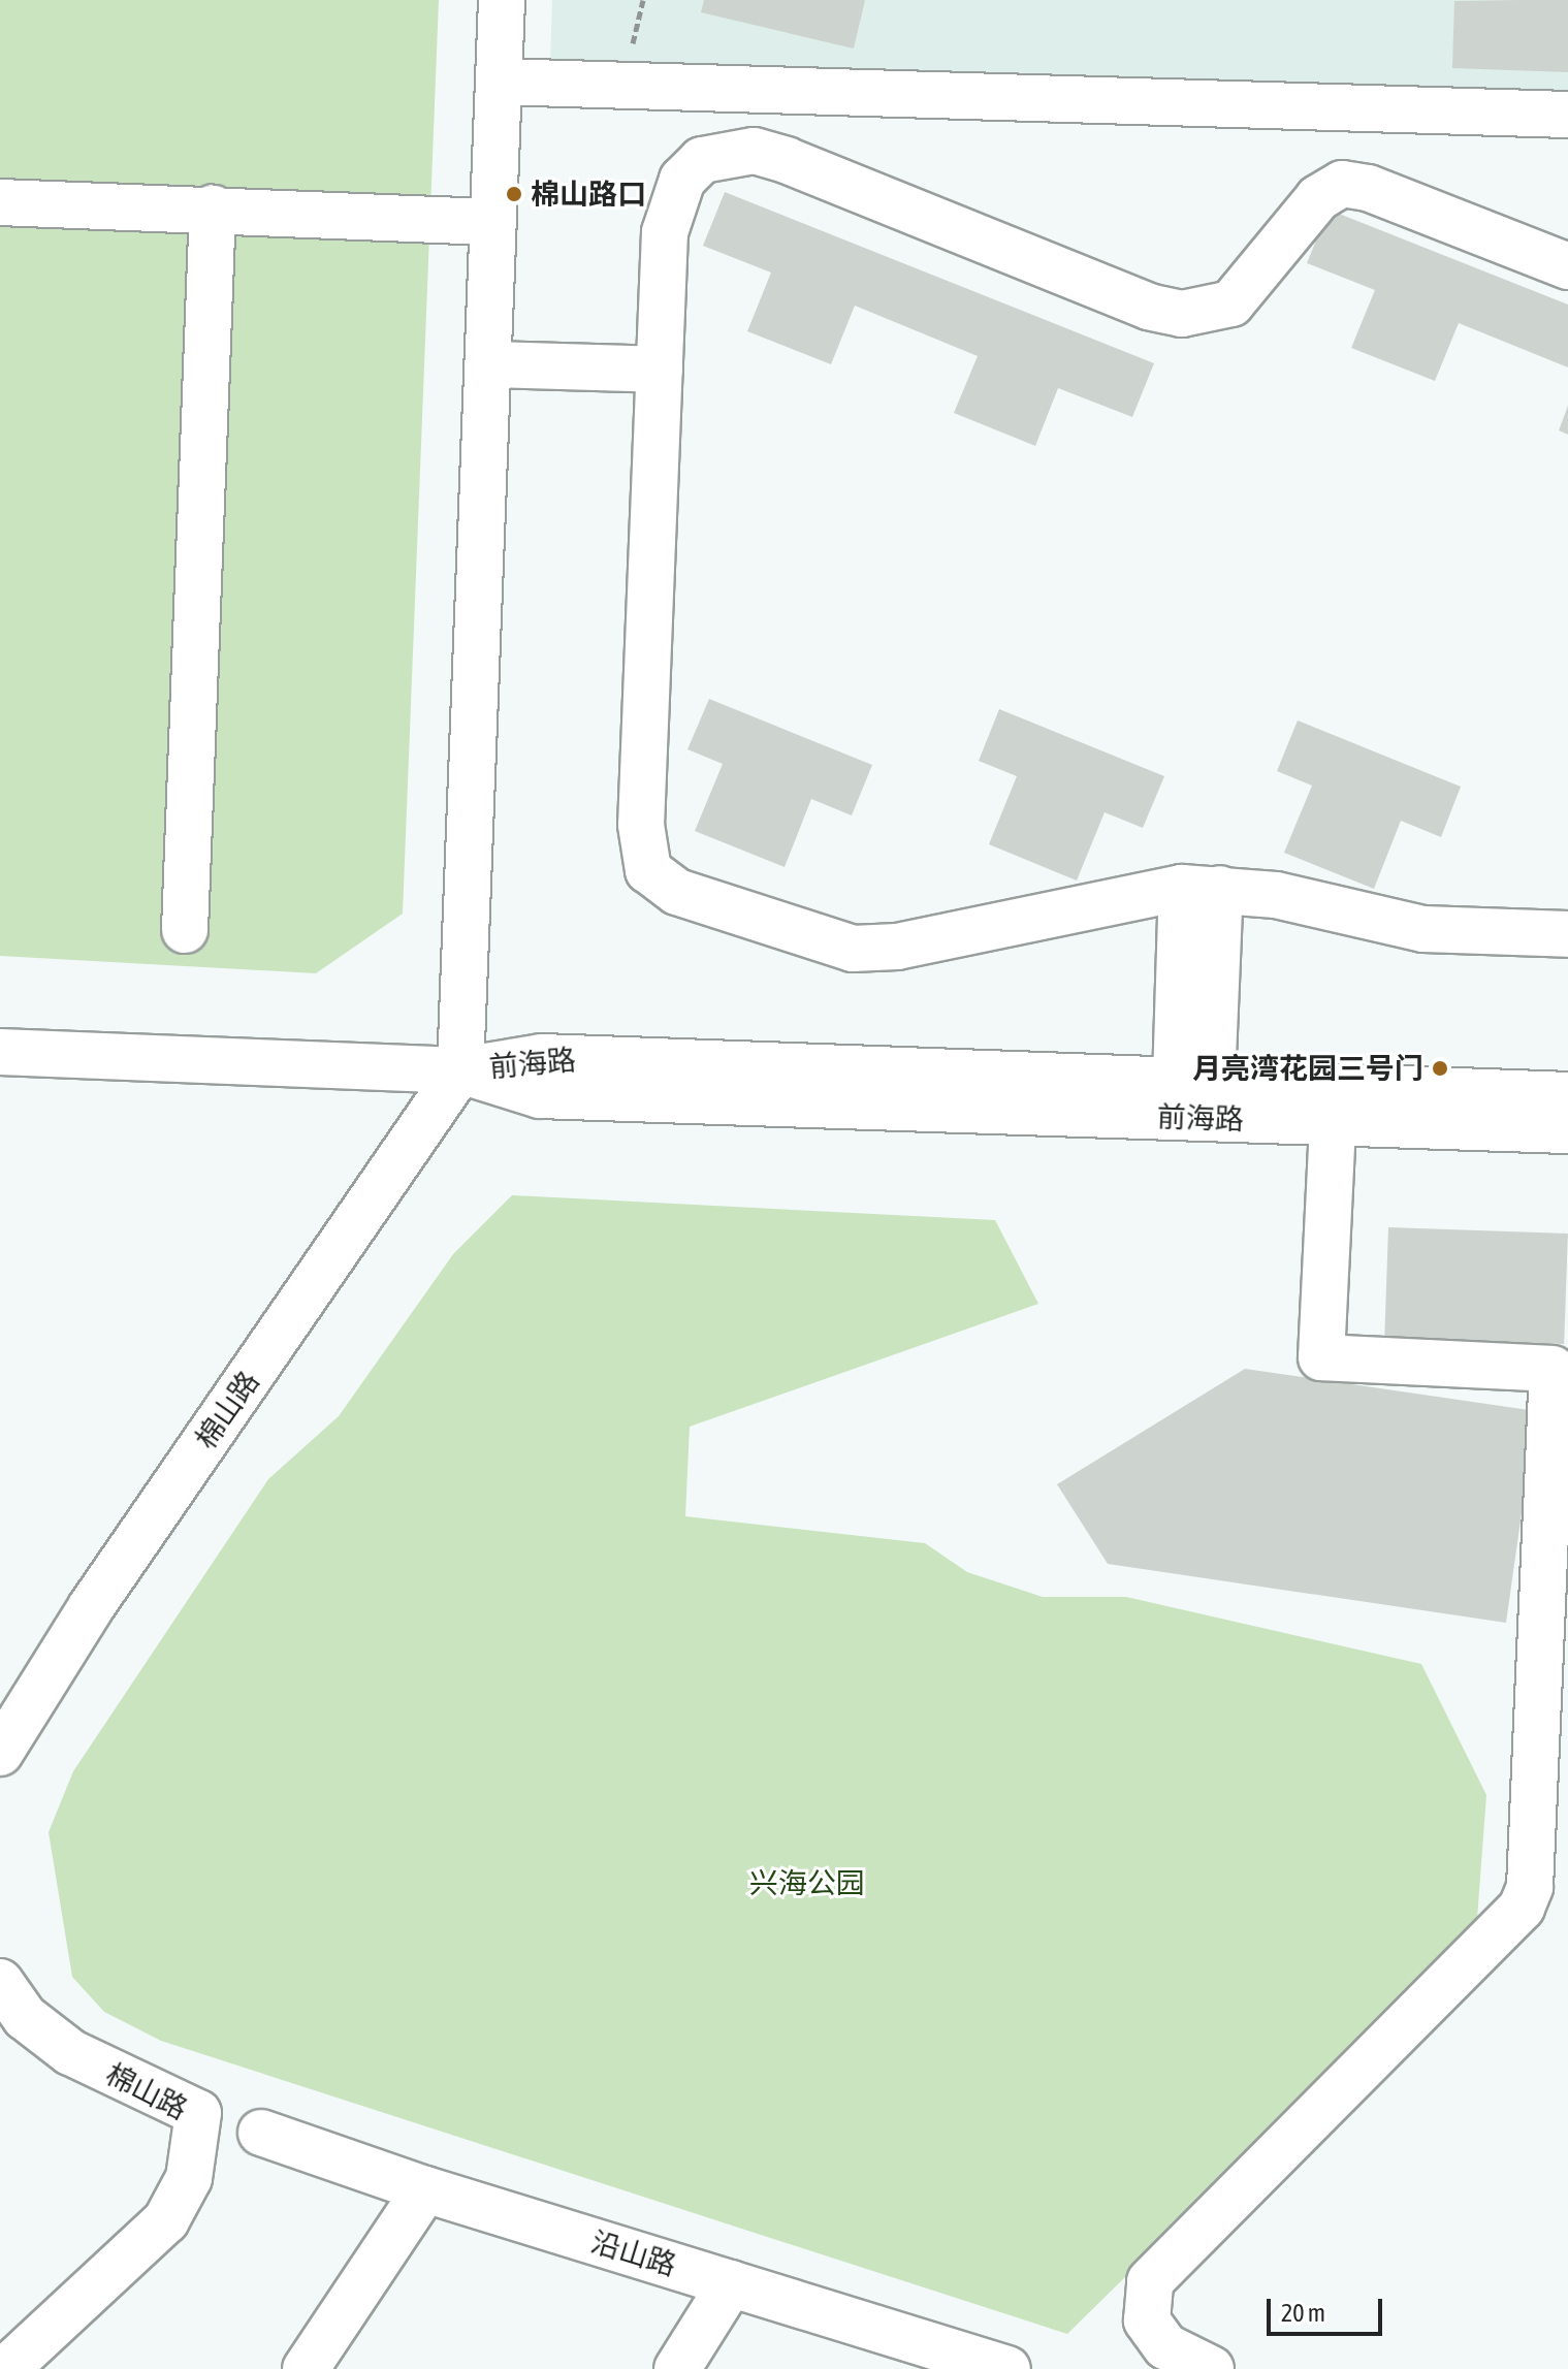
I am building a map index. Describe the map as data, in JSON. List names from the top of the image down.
{
  "streets": {
    "street": ["前海路", "棉山路", "沿山路"]
  },
  "crossings": [
    ["前海路", "棉山路"]
  ],
  "parks": ["兴海公园"],
  "places": ["棉山路口", "月亮湾花园三号门"],
  "scale_bar": "20 m"
}
